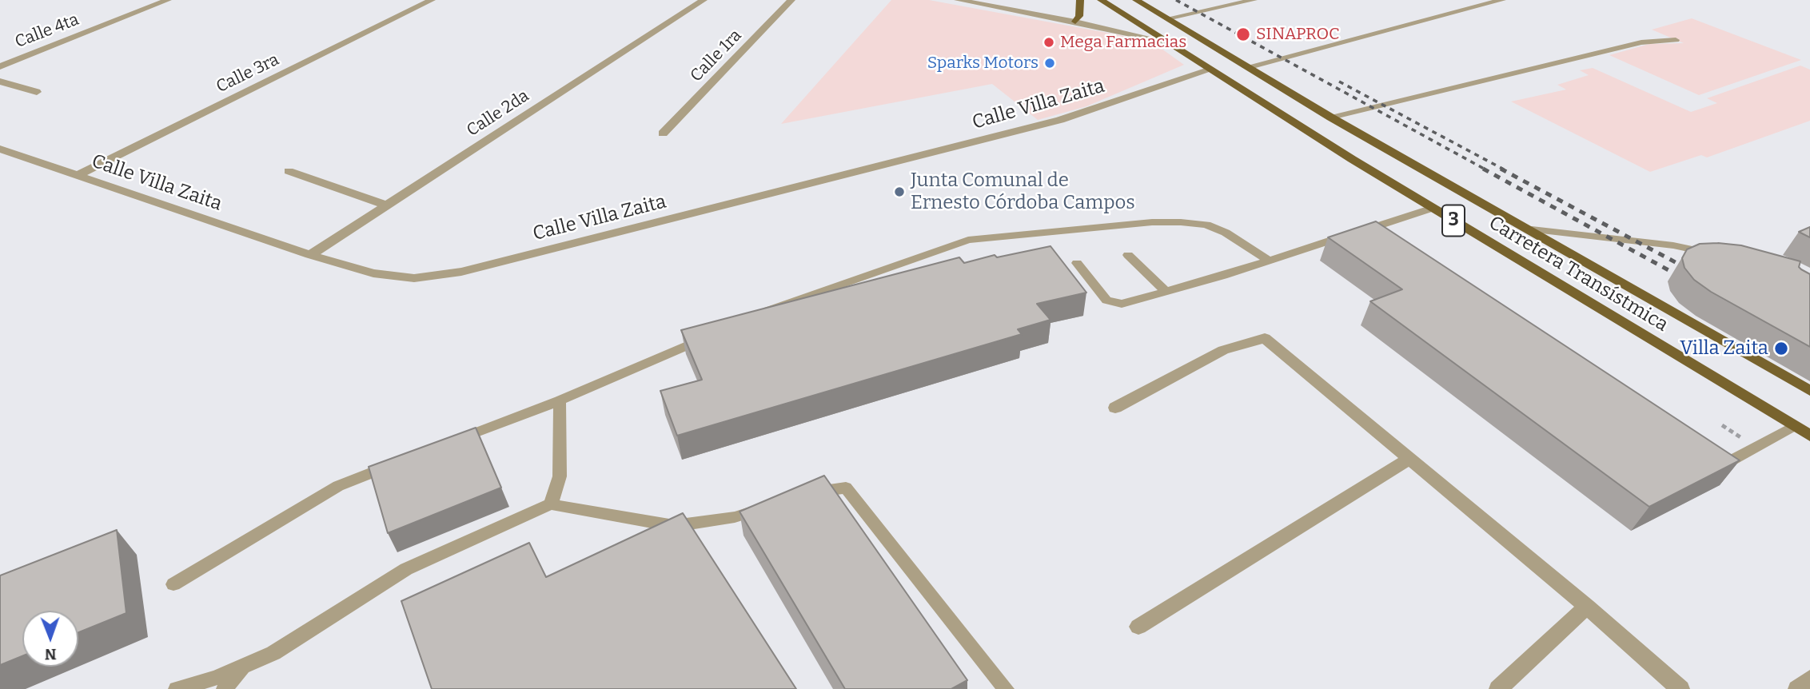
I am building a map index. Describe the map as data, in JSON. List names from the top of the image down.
{
  "streets": {
    "main road": ["3", "Carretera Transístmica"],
    "street": [
      "Calle 4ta",
      "Calle 1ra",
      "Calle 3ra",
      "Calle Villa Zaita",
      "Calle 2da"
    ]
  },
  "crossings": [
    ["Calle 3ra", "Calle Villa Zaita"],
    ["Calle Villa Zaita", "Calle 2da"],
    ["Calle Villa Zaita", "Carretera Transístmica"]
  ],
  "places": [
    "SINAPROC",
    "Mega Farmacias",
    "Sparks Motors",
    "Junta Comunal de Ernesto Córdoba Campos",
    "Villa Zaita"
  ],
  "north": "bottom"
}
